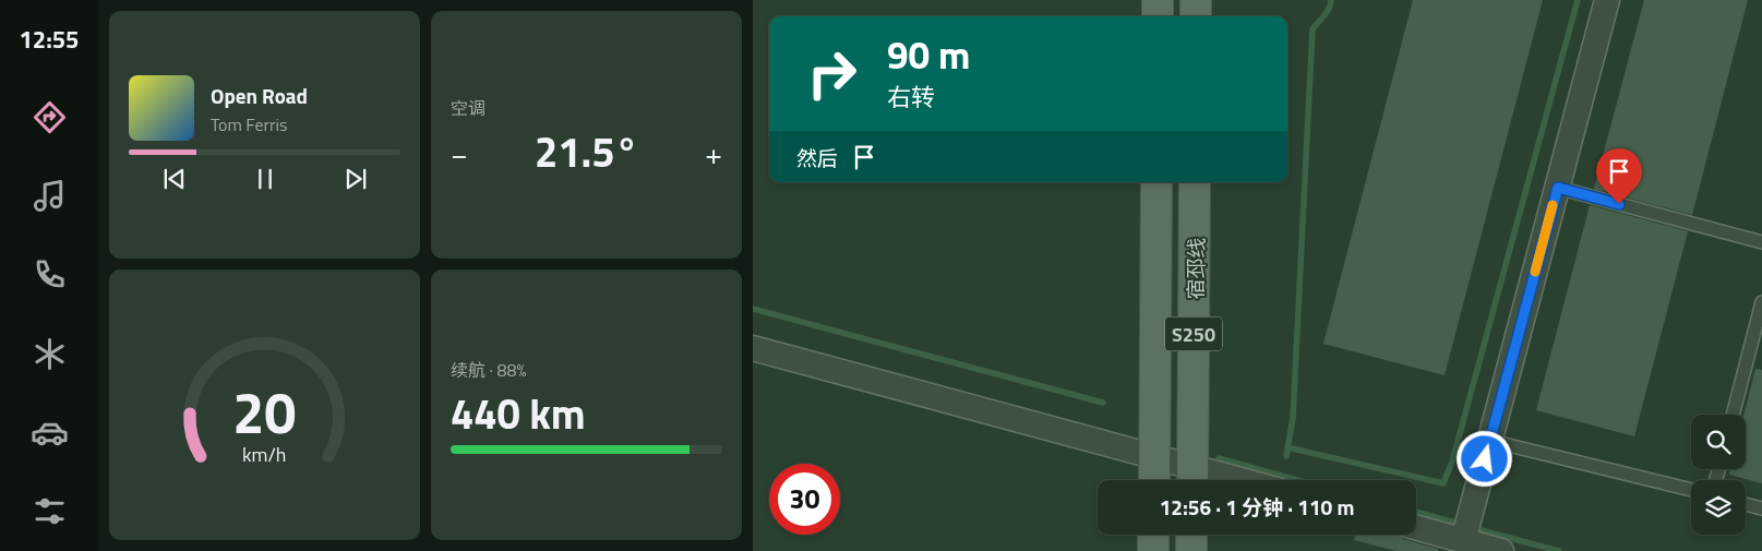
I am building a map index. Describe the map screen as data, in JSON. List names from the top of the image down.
{
  "streets": {
    "main road": ["宿邳线", "S250"]
  },
  "page": {
    "tabs": "12:55",
    "tile": [
      "空调",
      ["续航 · 88%", "440 km"]
    ],
    "turn": ["90 m", "右转"],
    "song": ["Open Road", "Tom Ferris"],
    "heat": ["−", "21.5°", "+"],
    "then": "然后",
    "limit": "30",
    "trip": "12:56 · 1 分钟 · 110 m",
    "gauge": ["20", "km/h"]
  }
}
